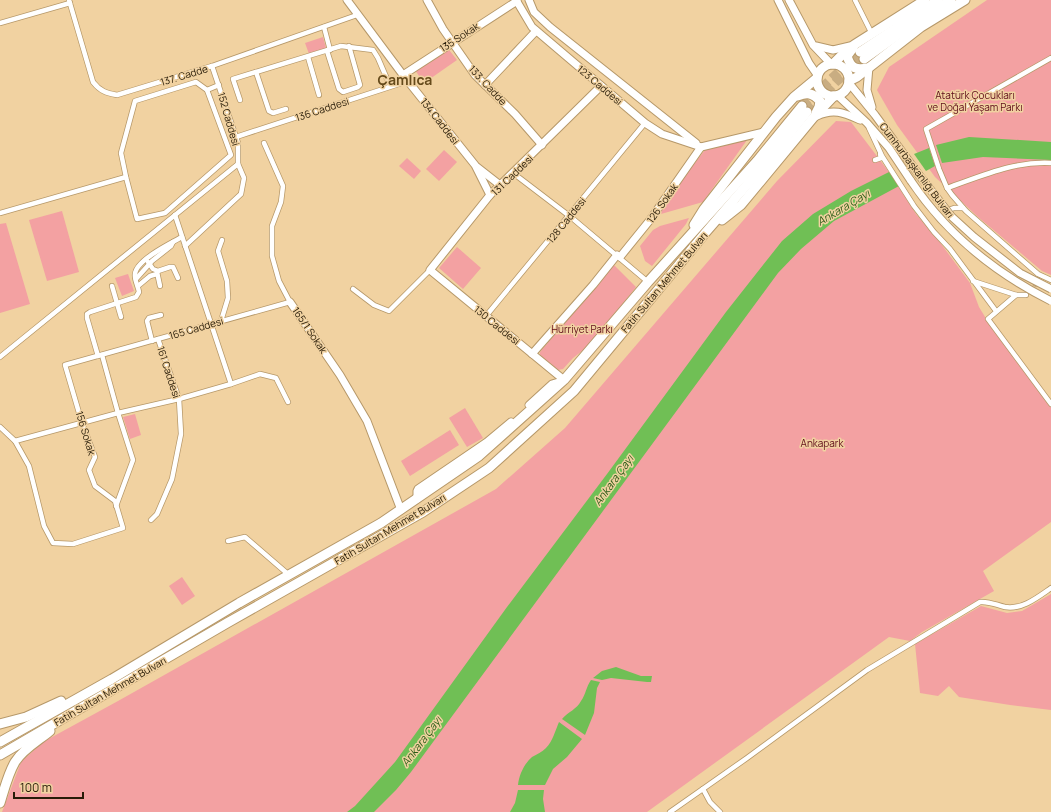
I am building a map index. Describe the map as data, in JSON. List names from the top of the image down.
{
  "streets": {
    "highway": ["Fatih Sultan Mehmet Bulvarı"],
    "main road": [
      "135 Sokak",
      "133. Cadde",
      "123 Caddesi",
      "134 Caddesi",
      "Cumhurbaşkanlığı Bulvarı",
      "131 Caddesi",
      "126 Sokak",
      "130 Caddesi",
      "165/1 Sokak"
    ],
    "street": [
      "137. Cadde",
      "136 Caddesi",
      "152 Caddesi",
      "128 Caddesi",
      "165 Caddesi",
      "161 Caddesi",
      "156 Sokak"
    ]
  },
  "crossings": [
    ["135 Sokak", "133. Cadde"],
    ["135 Sokak", "123 Caddesi"],
    ["135 Sokak", "134 Caddesi"],
    ["137. Cadde", "152 Caddesi"],
    ["137. Cadde", "134 Caddesi"],
    ["133. Cadde", "131 Caddesi"],
    ["123 Caddesi", "131 Caddesi"],
    ["123 Caddesi", "126 Sokak"],
    ["123 Caddesi", "128 Caddesi"],
    ["136 Caddesi", "152 Caddesi"],
    ["136 Caddesi", "134 Caddesi"],
    ["134 Caddesi", "131 Caddesi"],
    ["131 Caddesi", "130 Caddesi"],
    ["126 Sokak", "130 Caddesi"],
    ["128 Caddesi", "130 Caddesi"],
    ["Fatih Sultan Mehmet Bulvarı", "130 Caddesi"],
    ["Fatih Sultan Mehmet Bulvarı", "165/1 Sokak"],
    ["165 Caddesi", "165/1 Sokak"],
    ["165 Caddesi", "161 Caddesi"],
    ["165 Caddesi", "156 Sokak"]
  ],
  "districts": ["Çamlıca"],
  "water": ["Ankara Çayı"],
  "parks": ["Atatürk Çocukları ve Doğal Yaşam Parkı", "Hürriyet Parkı", "Ankapark"],
  "scale_bar": "100 m"
}
